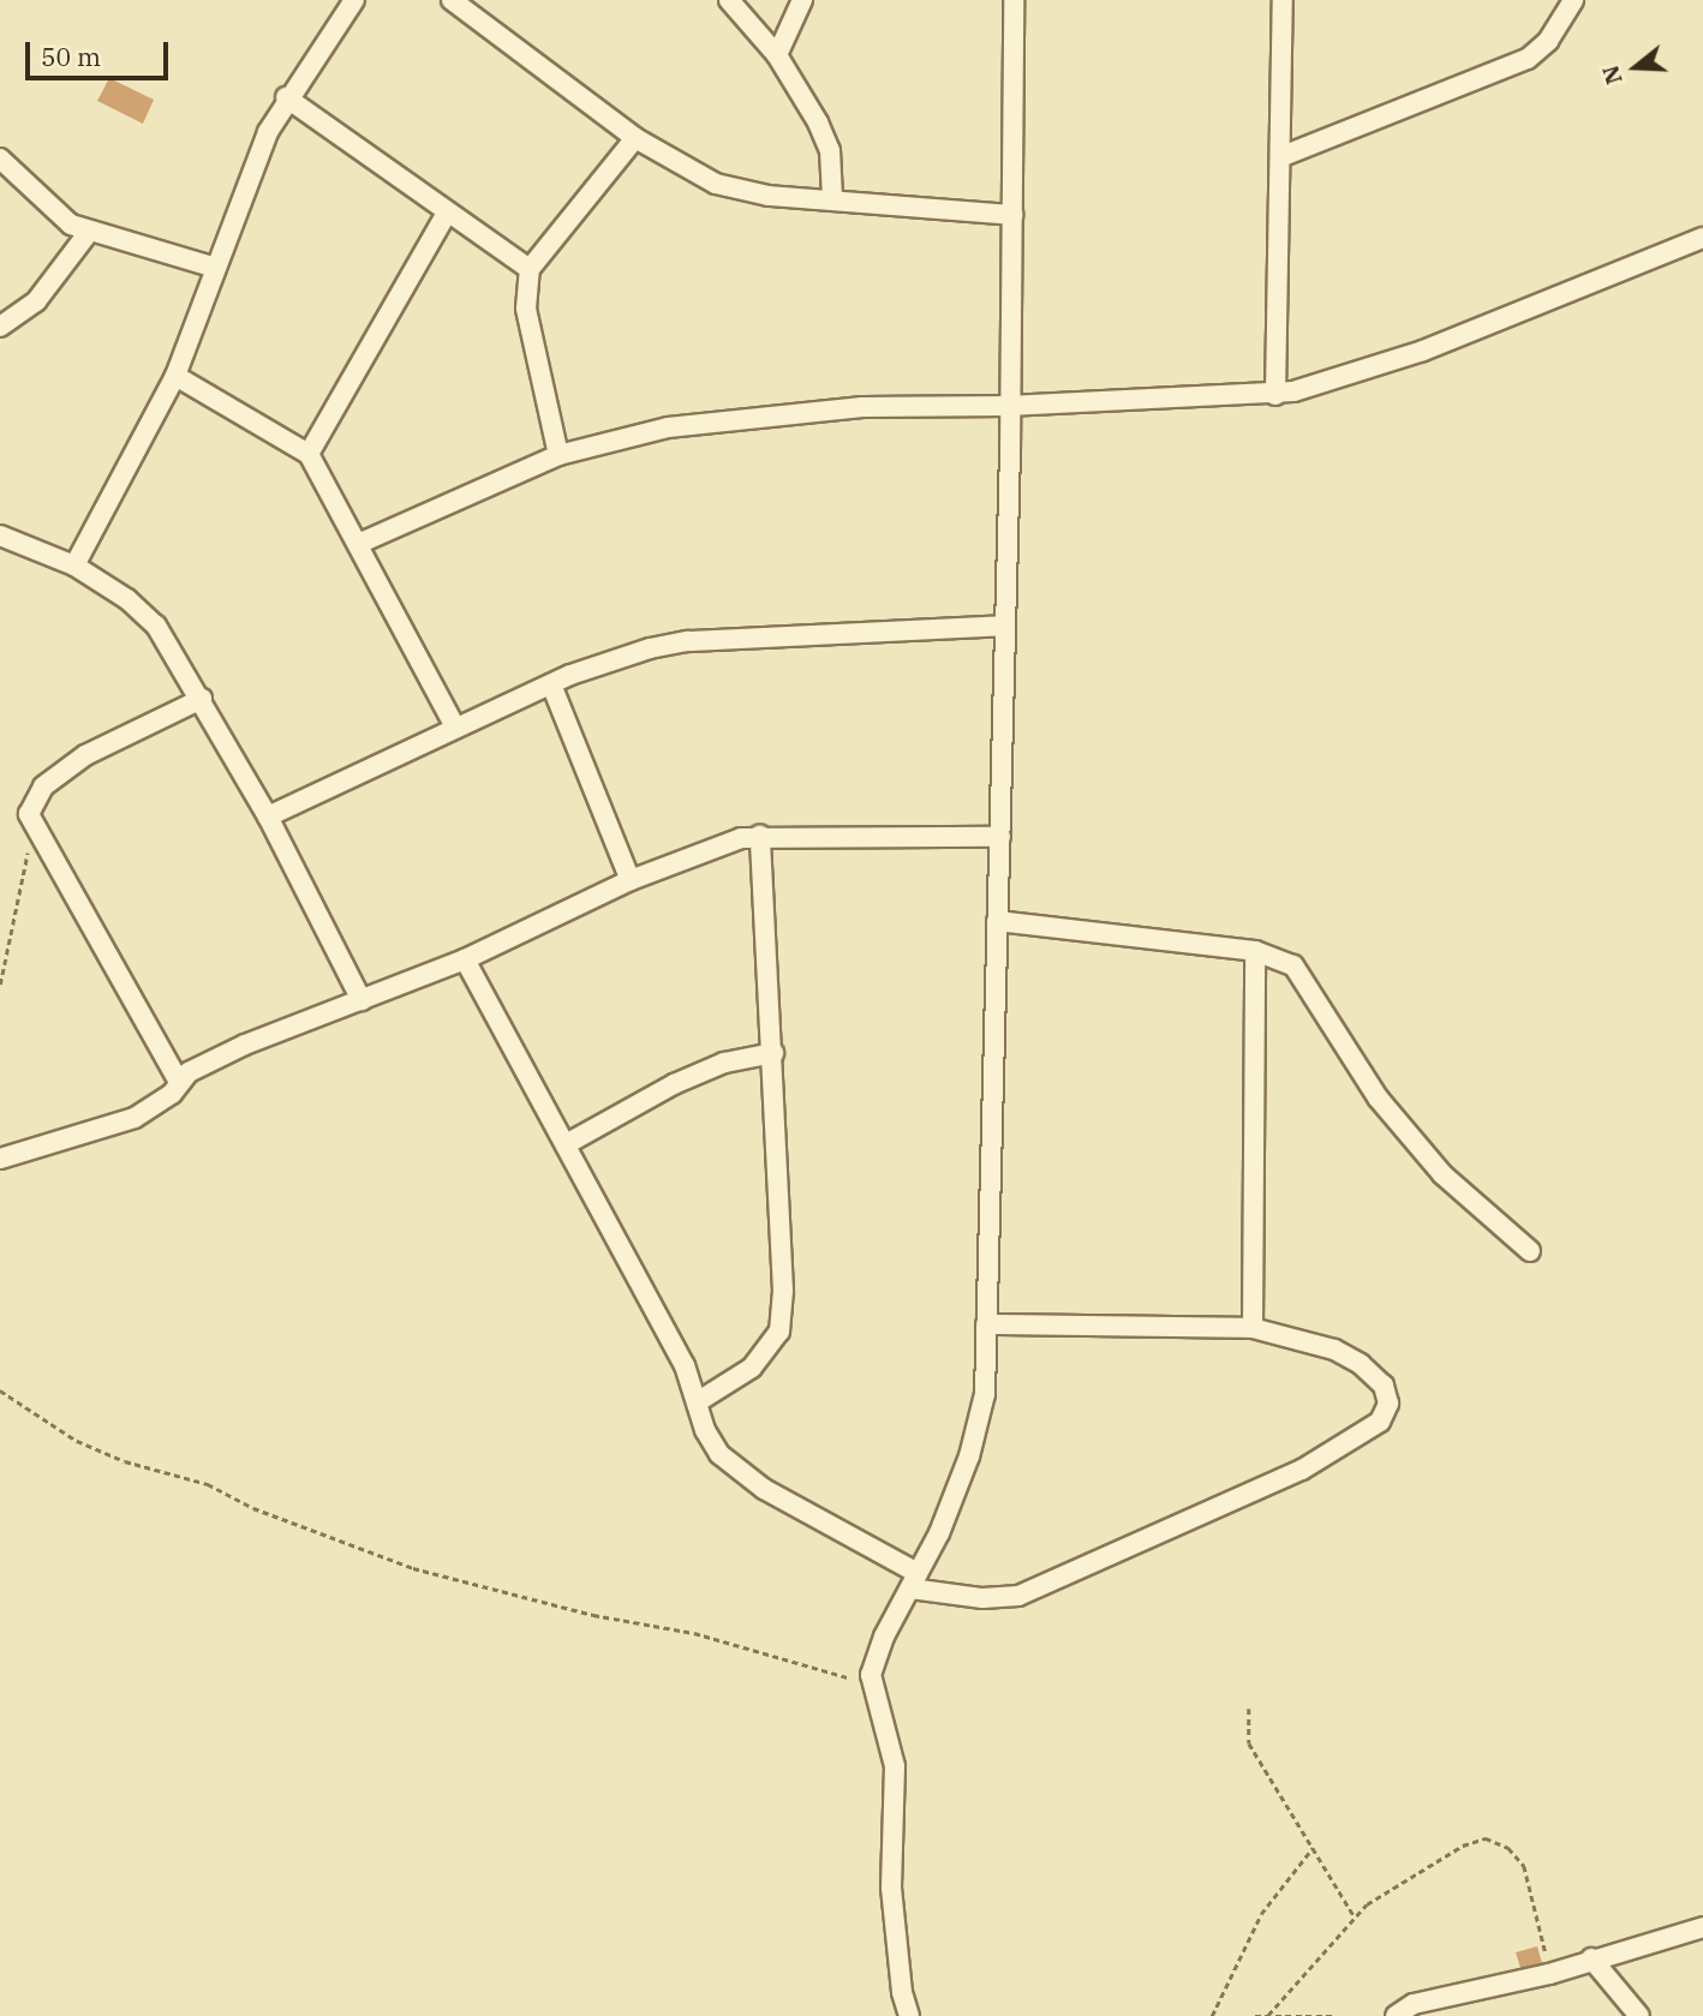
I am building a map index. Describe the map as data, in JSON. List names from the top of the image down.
{
  "scale_bar": "50 m",
  "north": "left"
}
